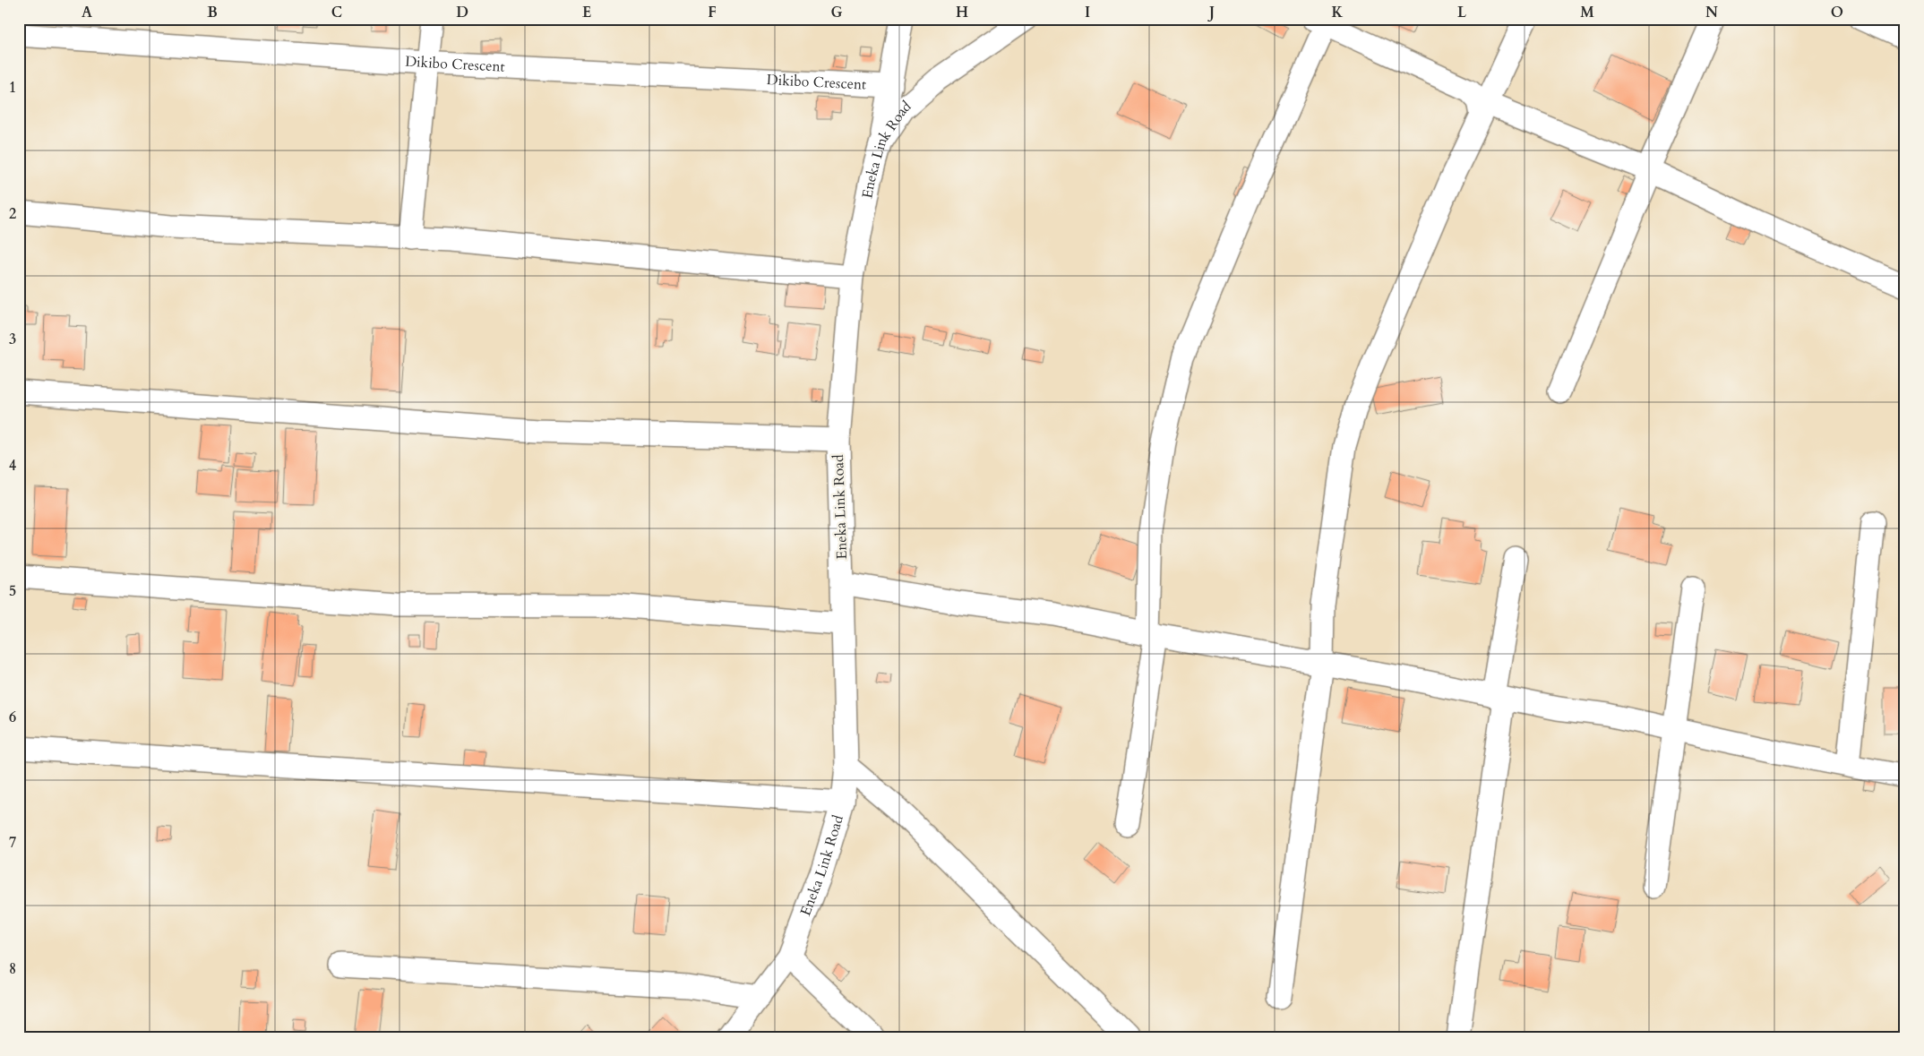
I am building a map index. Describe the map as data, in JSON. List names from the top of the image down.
{
  "streets": {
    "street": ["Dikibo Crescent", "Eneka Link Road"]
  },
  "grid": {
    "columns": [
      "A",
      "B",
      "C",
      "D",
      "E",
      "F",
      "G",
      "H",
      "I",
      "J",
      "K",
      "L",
      "M",
      "N",
      "O"
    ],
    "rows": [
      "1",
      "2",
      "3",
      "4",
      "5",
      "6",
      "7",
      "8"
    ]
  }
}
